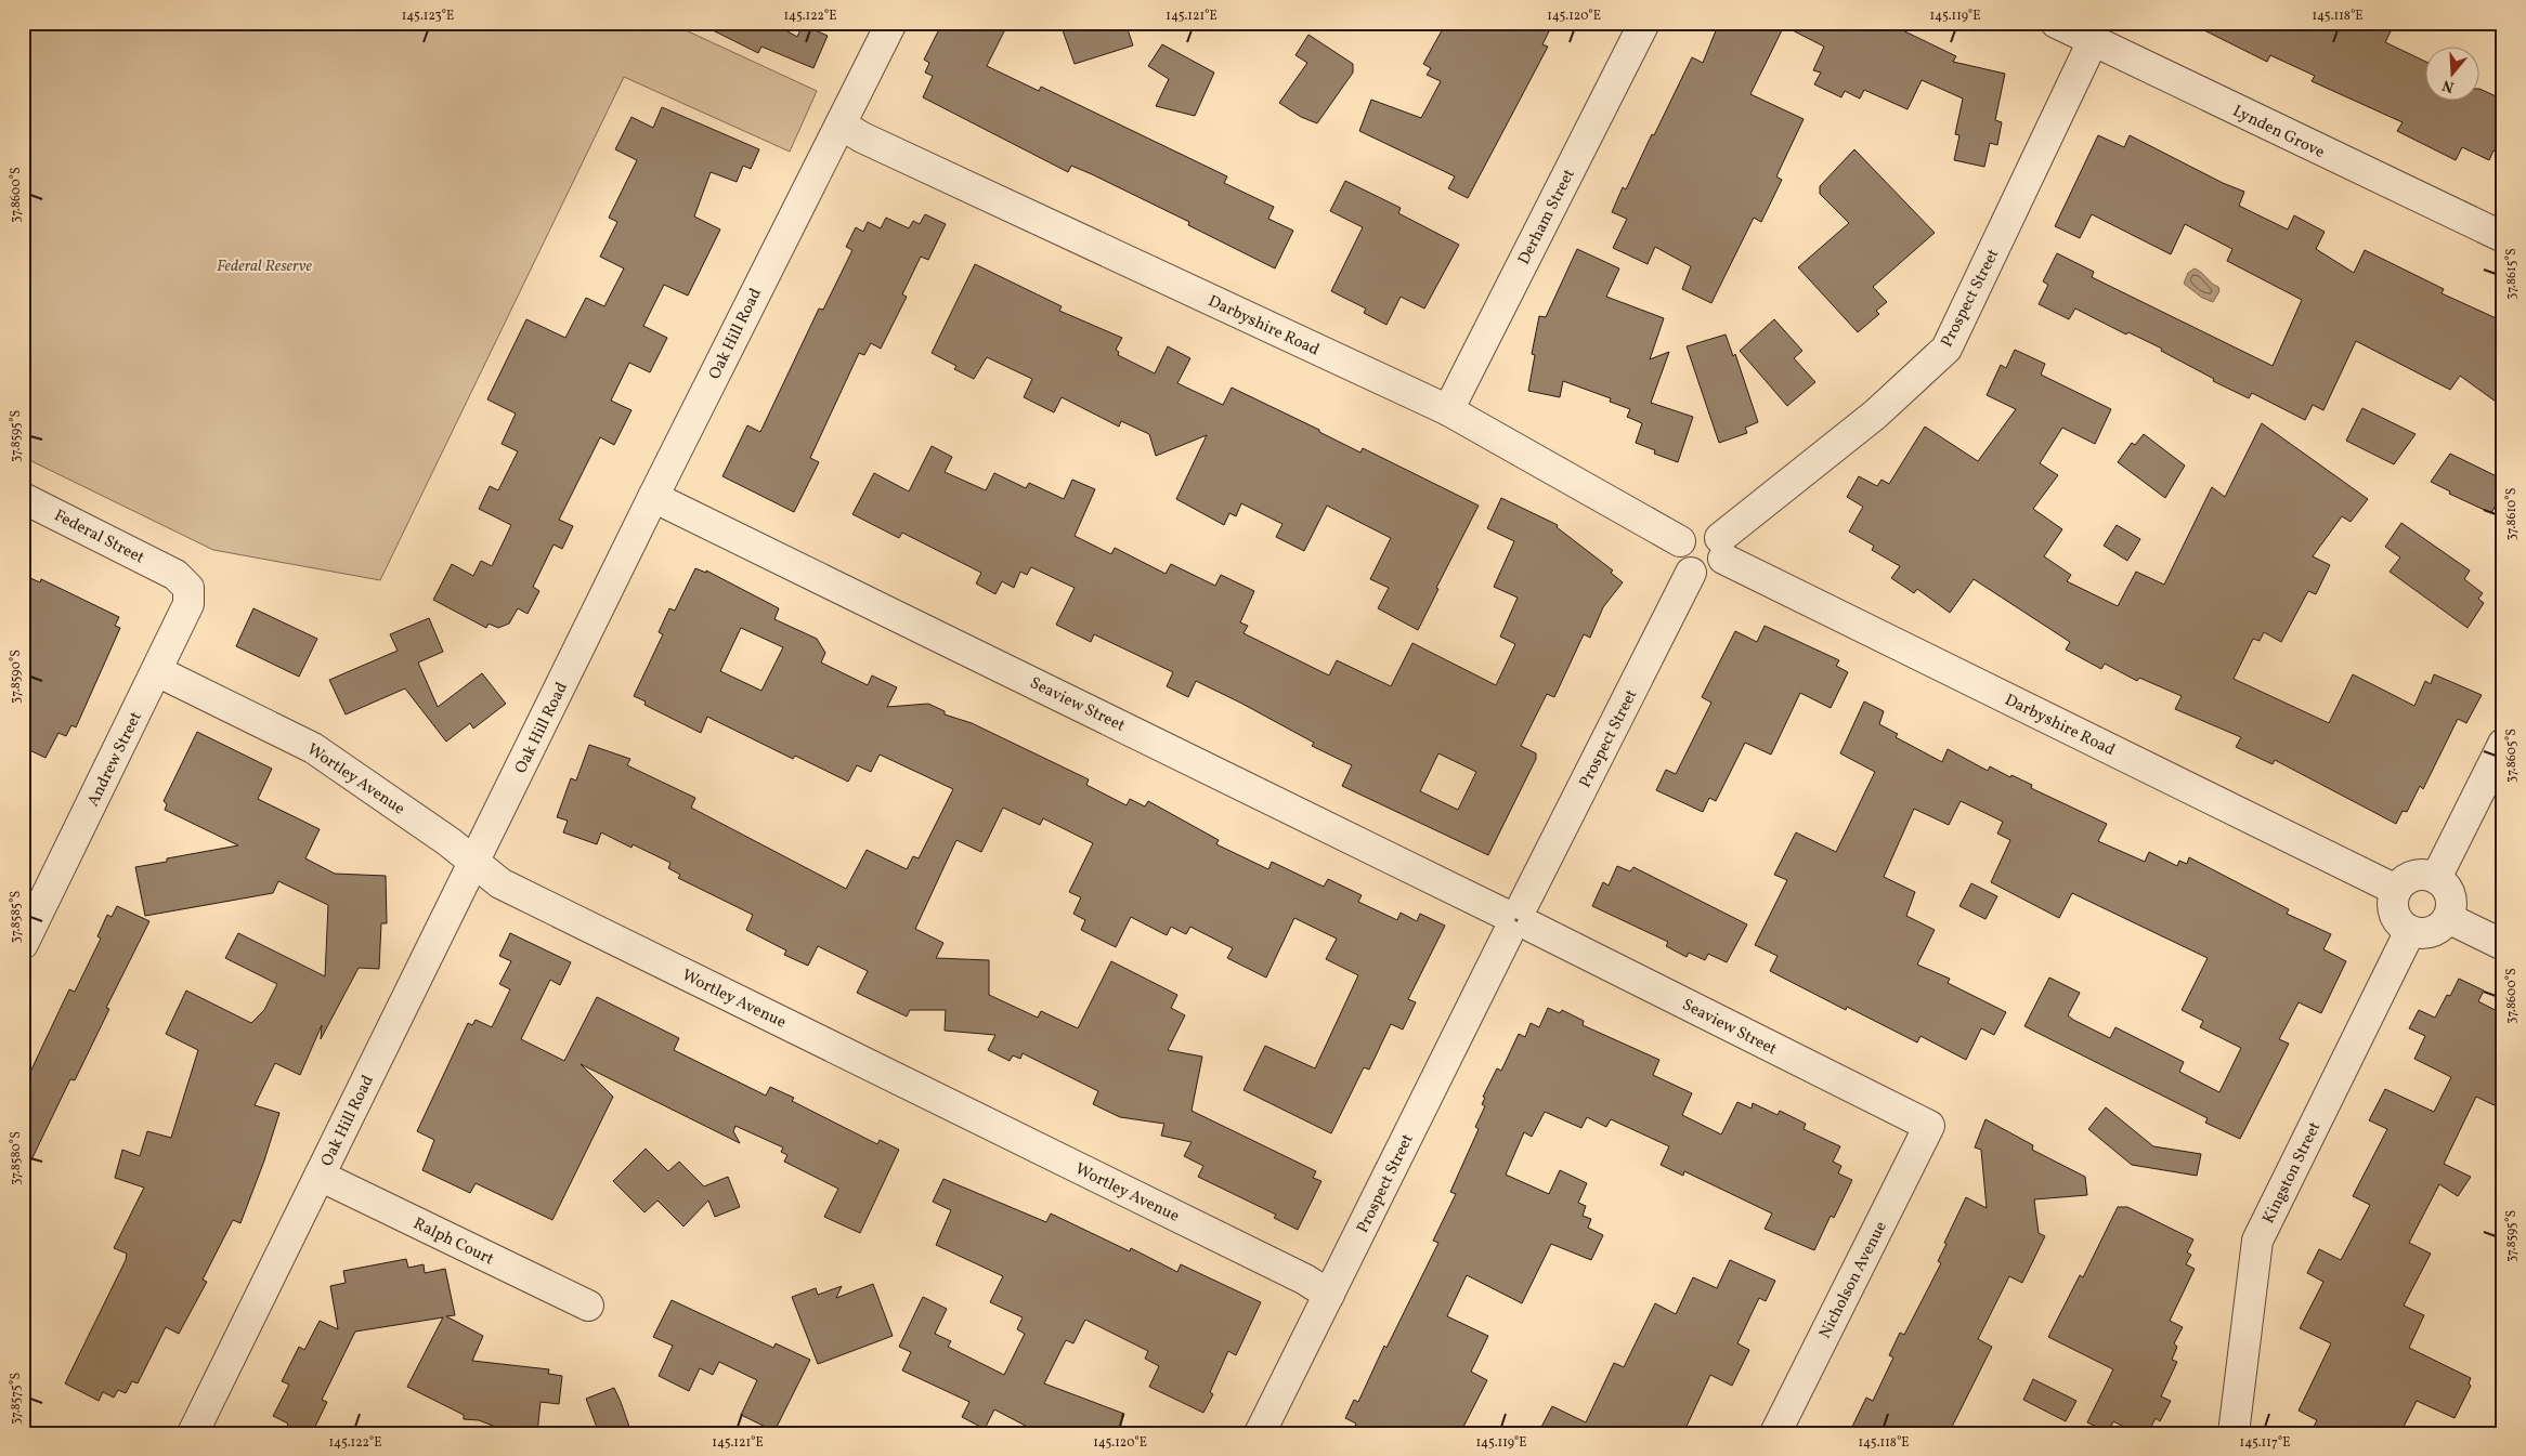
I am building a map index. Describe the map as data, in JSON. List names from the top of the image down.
{
  "streets": {
    "street": [
      "Lynden Grove",
      "Derham Street",
      "Prospect Street",
      "Darbyshire Road",
      "Oak Hill Road",
      "Federal Street",
      "Seaview Street",
      "Andrew Street",
      "Wortley Avenue",
      "Kingston Street",
      "Ralph Court",
      "Nicholson Avenue"
    ]
  },
  "crossings": [
    ["Lynden Grove", "Prospect Street"],
    ["Derham Street", "Darbyshire Road"],
    ["Prospect Street", "Darbyshire Road"],
    ["Prospect Street", "Seaview Street"],
    ["Prospect Street", "Wortley Avenue"],
    ["Darbyshire Road", "Oak Hill Road"],
    ["Darbyshire Road", "Kingston Street"],
    ["Oak Hill Road", "Seaview Street"],
    ["Oak Hill Road", "Wortley Avenue"],
    ["Oak Hill Road", "Ralph Court"],
    ["Federal Street", "Andrew Street"],
    ["Seaview Street", "Nicholson Avenue"],
    ["Andrew Street", "Wortley Avenue"]
  ],
  "parks": ["Federal Reserve"],
  "north": "bottom",
  "coordinates": [
    "145.123°E",
    "145.122°E",
    "145.121°E",
    "145.120°E",
    "145.119°E",
    "145.118°E",
    "37.8600°S",
    "37.8615°S",
    "37.8595°S",
    "37.8610°S",
    "37.8590°S",
    "37.8605°S",
    "37.8585°S",
    "37.8580°S",
    "37.8575°S",
    "145.117°E"
  ]
}
